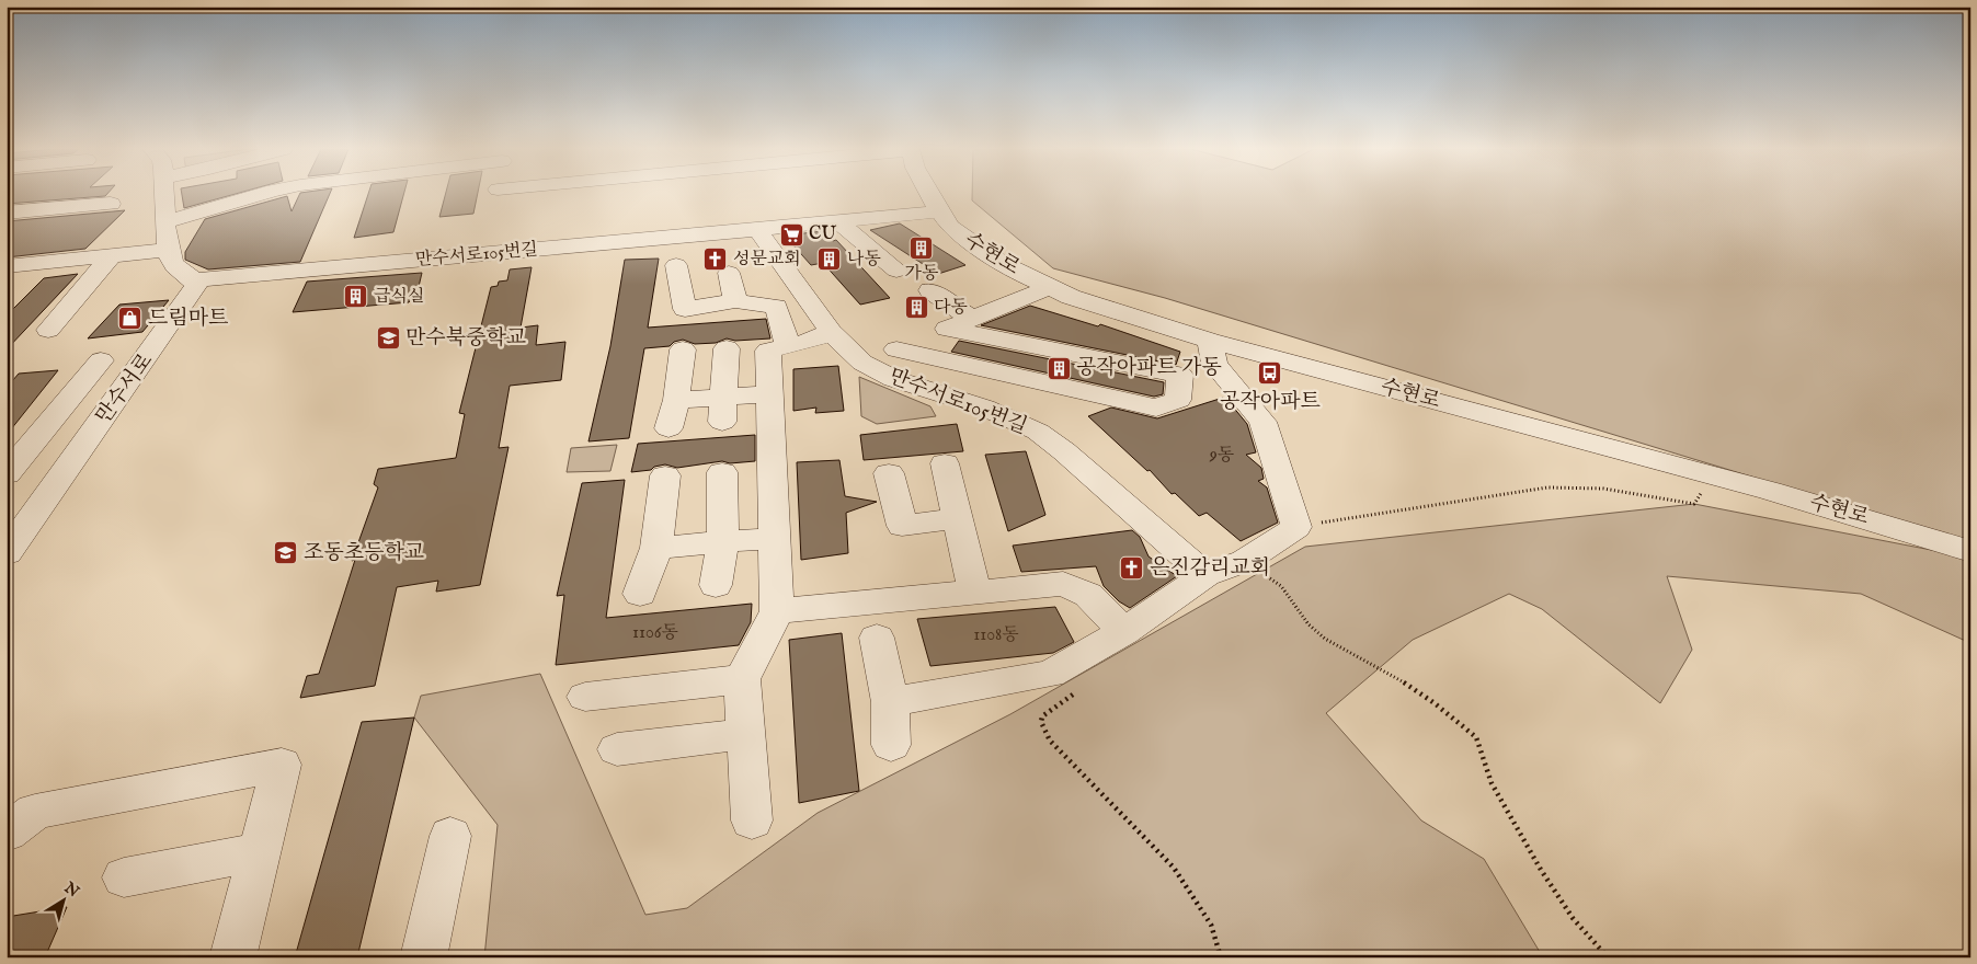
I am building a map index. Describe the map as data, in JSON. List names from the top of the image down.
{
  "streets": {
    "street": ["수현로", "만수서로105번길", "만수서로"]
  },
  "crossings": [
    ["수현로", "만수서로105번길"],
    ["만수서로105번길", "만수서로"]
  ],
  "places": {
    "supermarket": ["CU"],
    "building": [
      "가동",
      "나동",
      "급식실",
      "다동",
      "공작아파트 가동"
    ],
    "church": ["성문교회", "은진감리교회"],
    "shop": ["드림마트"],
    "school or university": ["만수북중학교", "조동초등학교"],
    "bus stop": ["공작아파트"]
  },
  "house_numbers": ["9동", "1106동", "1108동"],
  "north": "top right"
}
